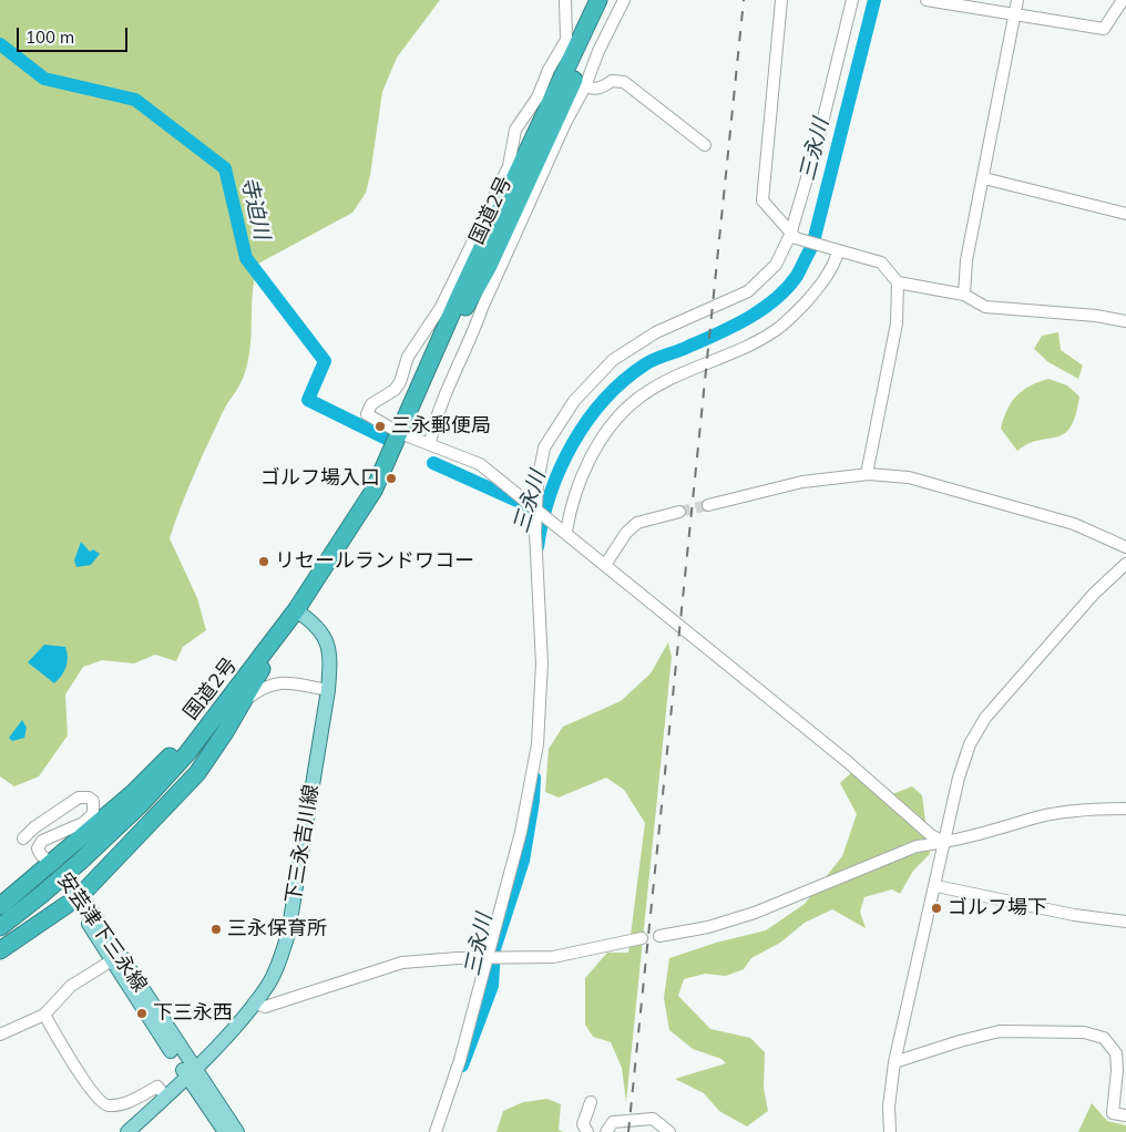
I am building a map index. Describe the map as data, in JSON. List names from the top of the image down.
{
  "streets": {
    "highway": ["国道2号"],
    "main road": ["下三永吉川線", "安芸津下三永線"]
  },
  "crossings": [
    ["国道2号", "下三永吉川線"],
    ["下三永吉川線", "安芸津下三永線"]
  ],
  "water": ["三永川", "寺迫川"],
  "places": [
    "三永郵便局",
    "ゴルフ場入口",
    "リセールランドワコー",
    "ゴルフ場下",
    "三永保育所",
    "下三永西"
  ],
  "scale_bar": "100 m"
}
